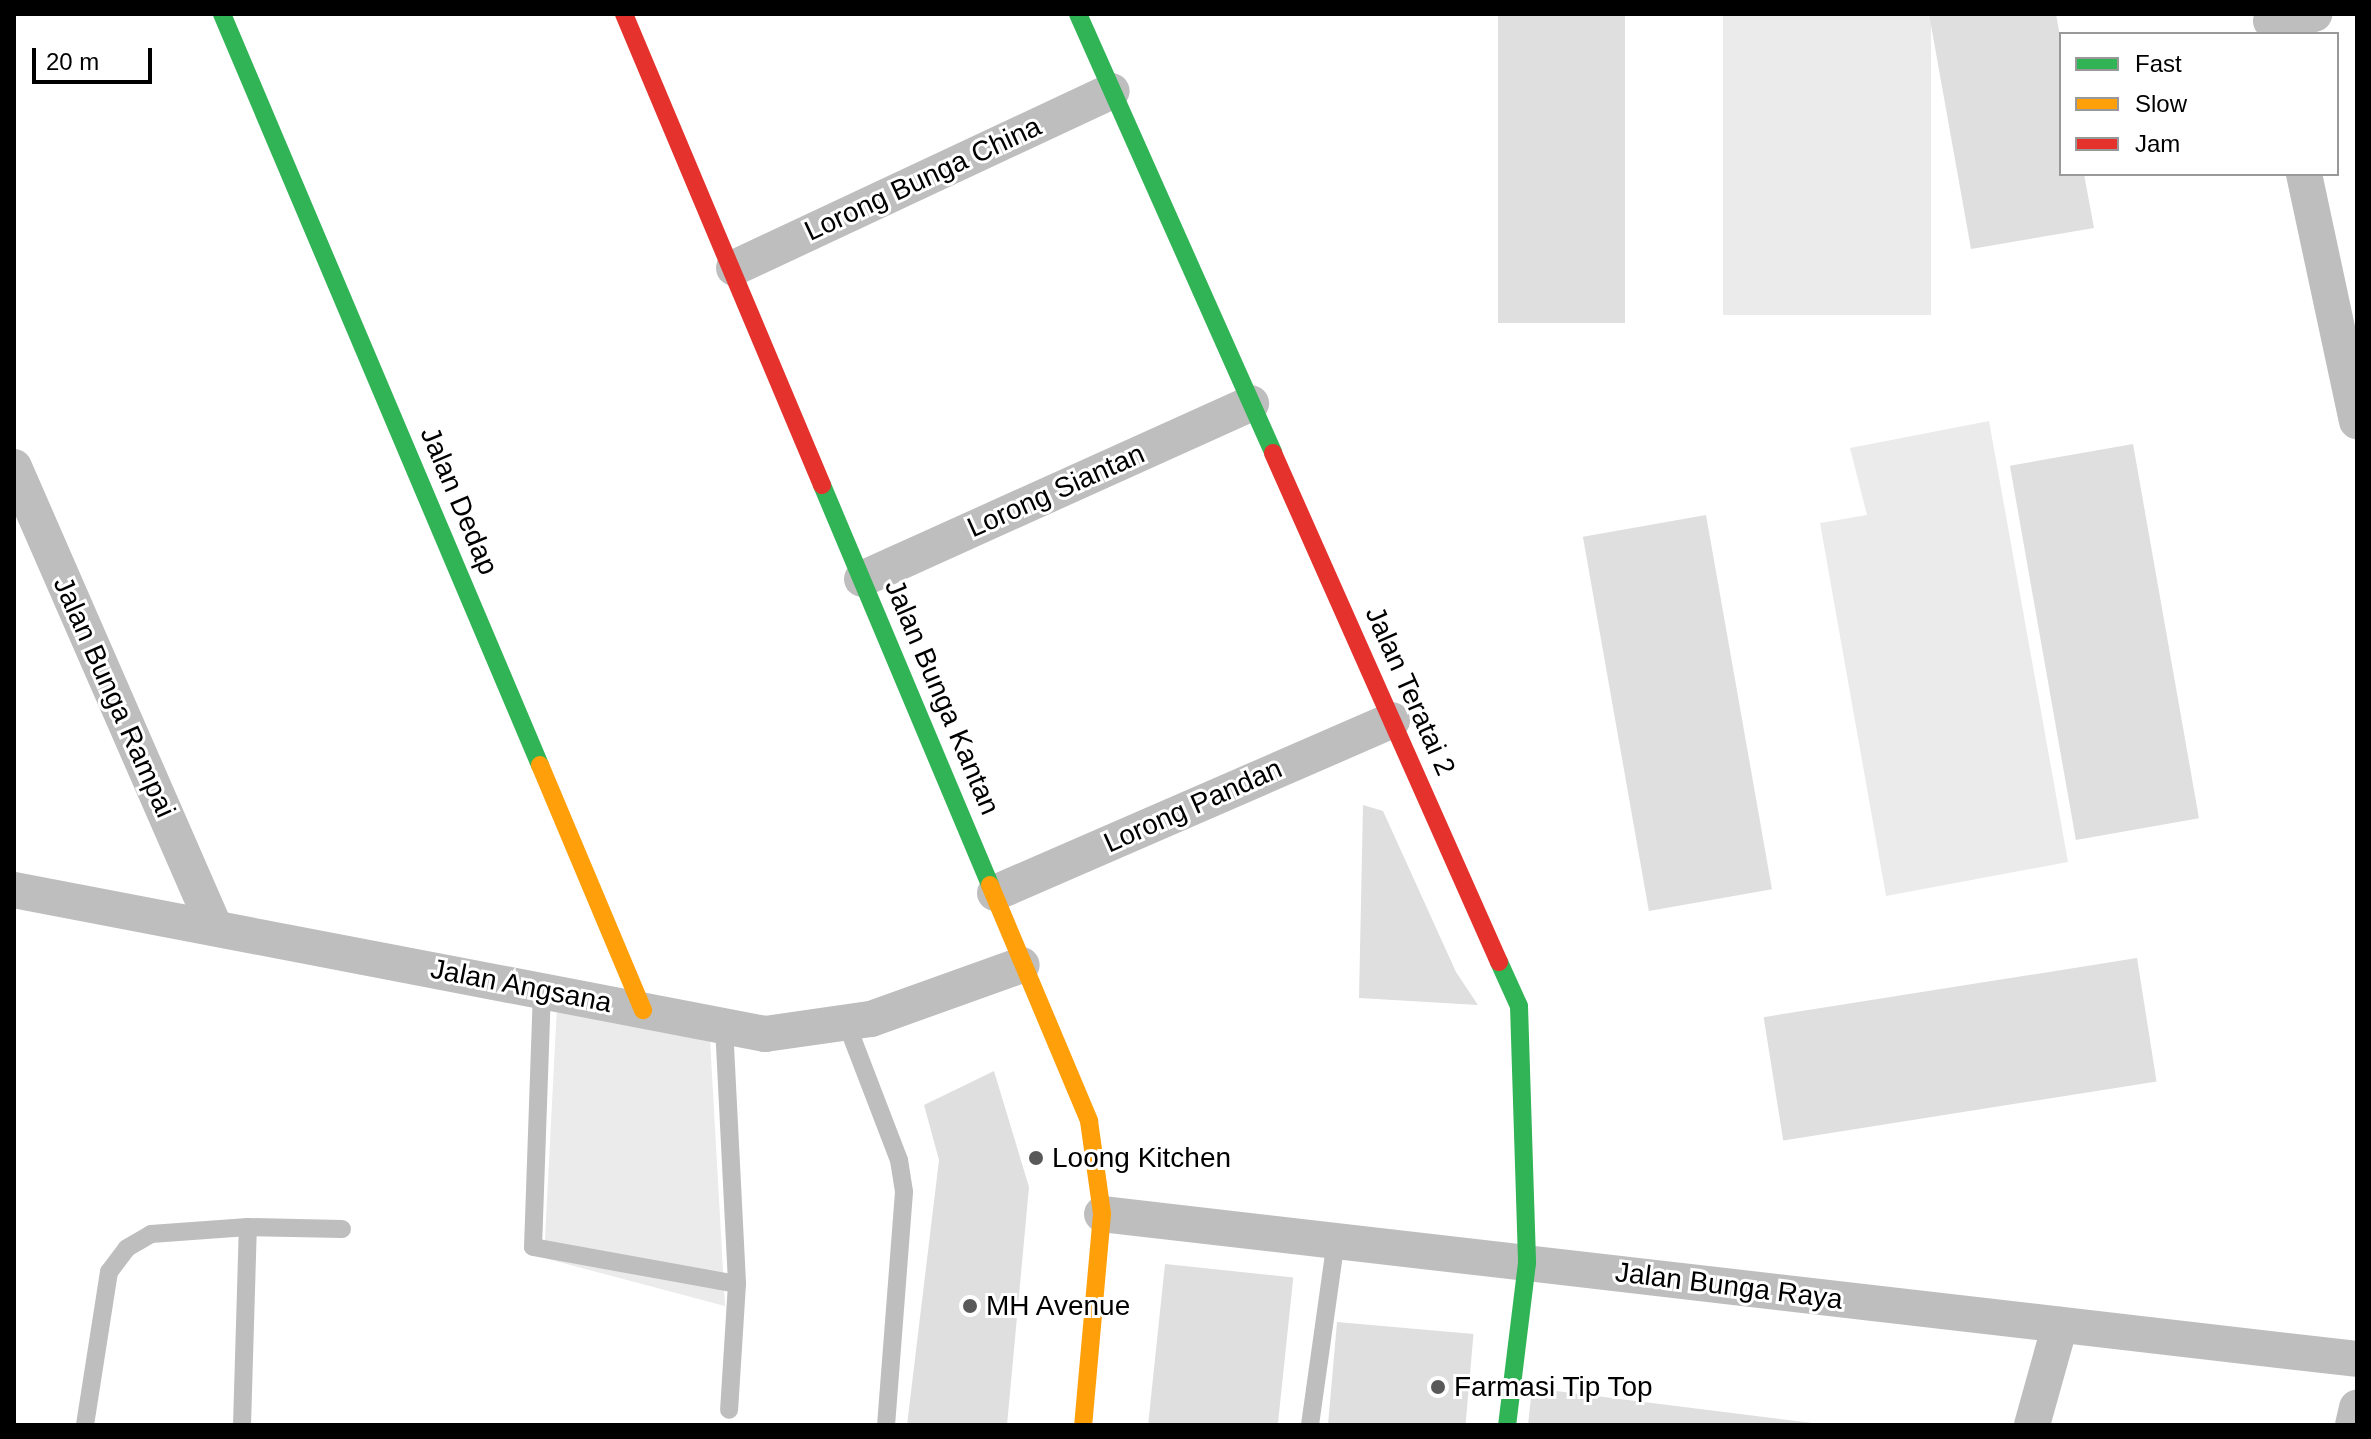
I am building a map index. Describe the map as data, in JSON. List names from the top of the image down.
{
  "streets": {
    "street": [
      "Lorong Bunga China",
      "Lorong Siantan",
      "Jalan Dedap",
      "Jalan Teratai 2",
      "Jalan Bunga Rampai",
      "Jalan Bunga Kantan",
      "Lorong Pandan",
      "Jalan Angsana",
      "Jalan Bunga Raya"
    ]
  },
  "crossings": [
    ["Lorong Bunga China", "Jalan Teratai 2"],
    ["Lorong Bunga China", "Jalan Bunga Kantan"],
    ["Lorong Siantan", "Jalan Teratai 2"],
    ["Lorong Siantan", "Jalan Bunga Kantan"],
    ["Jalan Dedap", "Jalan Angsana"],
    ["Jalan Teratai 2", "Lorong Pandan"],
    ["Jalan Teratai 2", "Jalan Bunga Raya"],
    ["Jalan Bunga Rampai", "Jalan Angsana"],
    ["Jalan Bunga Kantan", "Lorong Pandan"],
    ["Jalan Bunga Kantan", "Jalan Angsana"],
    ["Jalan Bunga Kantan", "Jalan Bunga Raya"]
  ],
  "places": ["Loong Kitchen", "MH Avenue", "Farmasi Tip Top"],
  "legend": ["Fast", "Slow", "Jam"],
  "scale_bar": "20 m"
}
